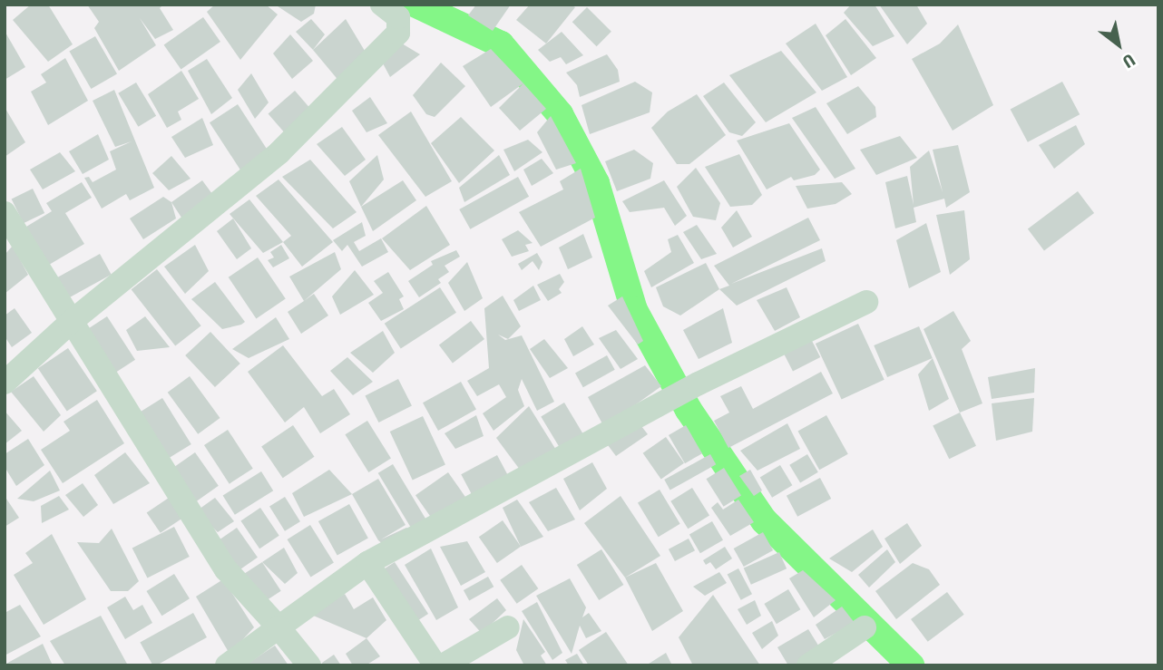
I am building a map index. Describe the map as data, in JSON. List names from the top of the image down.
{
  "north": "bottom right"
}
